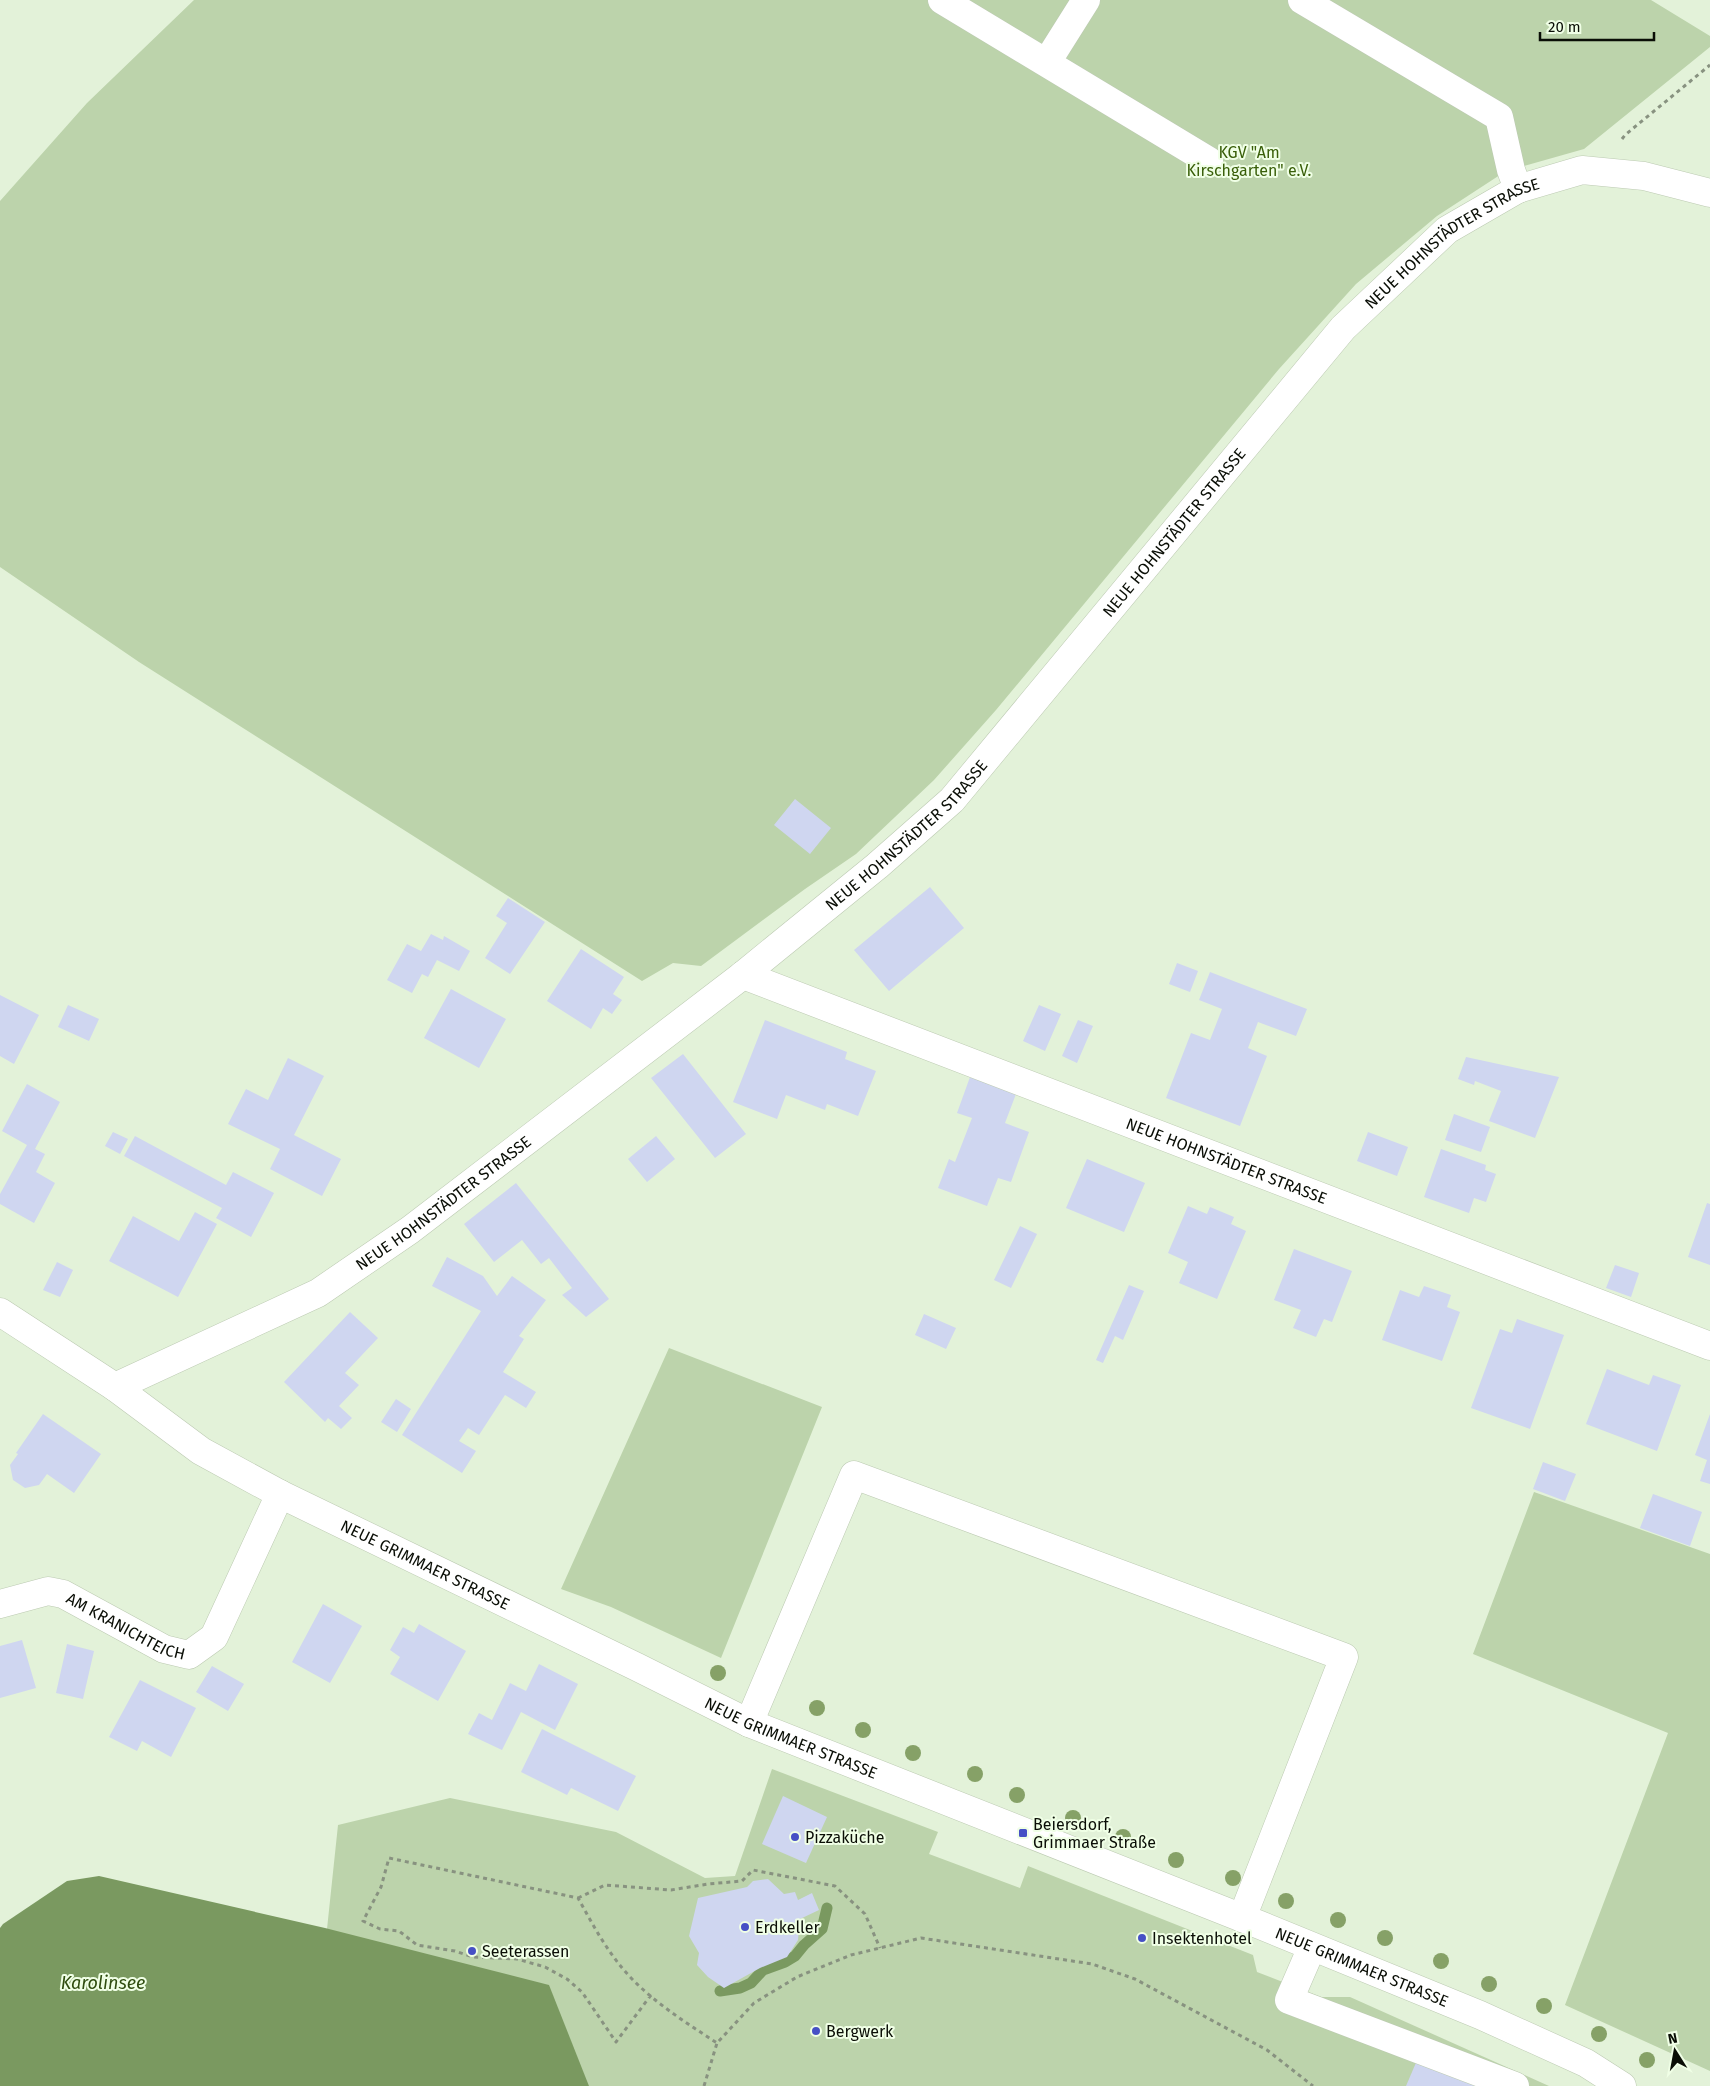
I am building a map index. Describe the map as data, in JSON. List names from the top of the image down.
{
  "streets": {
    "street": ["NEUE HOHNSTÄDTER STRASSE", "NEUE GRIMMAER STRASSE", "AM KRANICHTEICH"]
  },
  "crossings": [
    ["NEUE HOHNSTÄDTER STRASSE", "NEUE GRIMMAER STRASSE"],
    ["NEUE GRIMMAER STRASSE", "AM KRANICHTEICH"]
  ],
  "water": ["Karolinsee"],
  "parks": ["KGV \"Am Kirschgarten\" e.V."],
  "places": {
    "transit": ["Beiersdorf, Grimmaer Straße"],
    "other": [
      "Pizzaküche",
      "Erdkeller",
      "Insektenhotel",
      "Seeterassen",
      "Bergwerk"
    ]
  },
  "scale_bar": "20 m",
  "north": "top"
}
